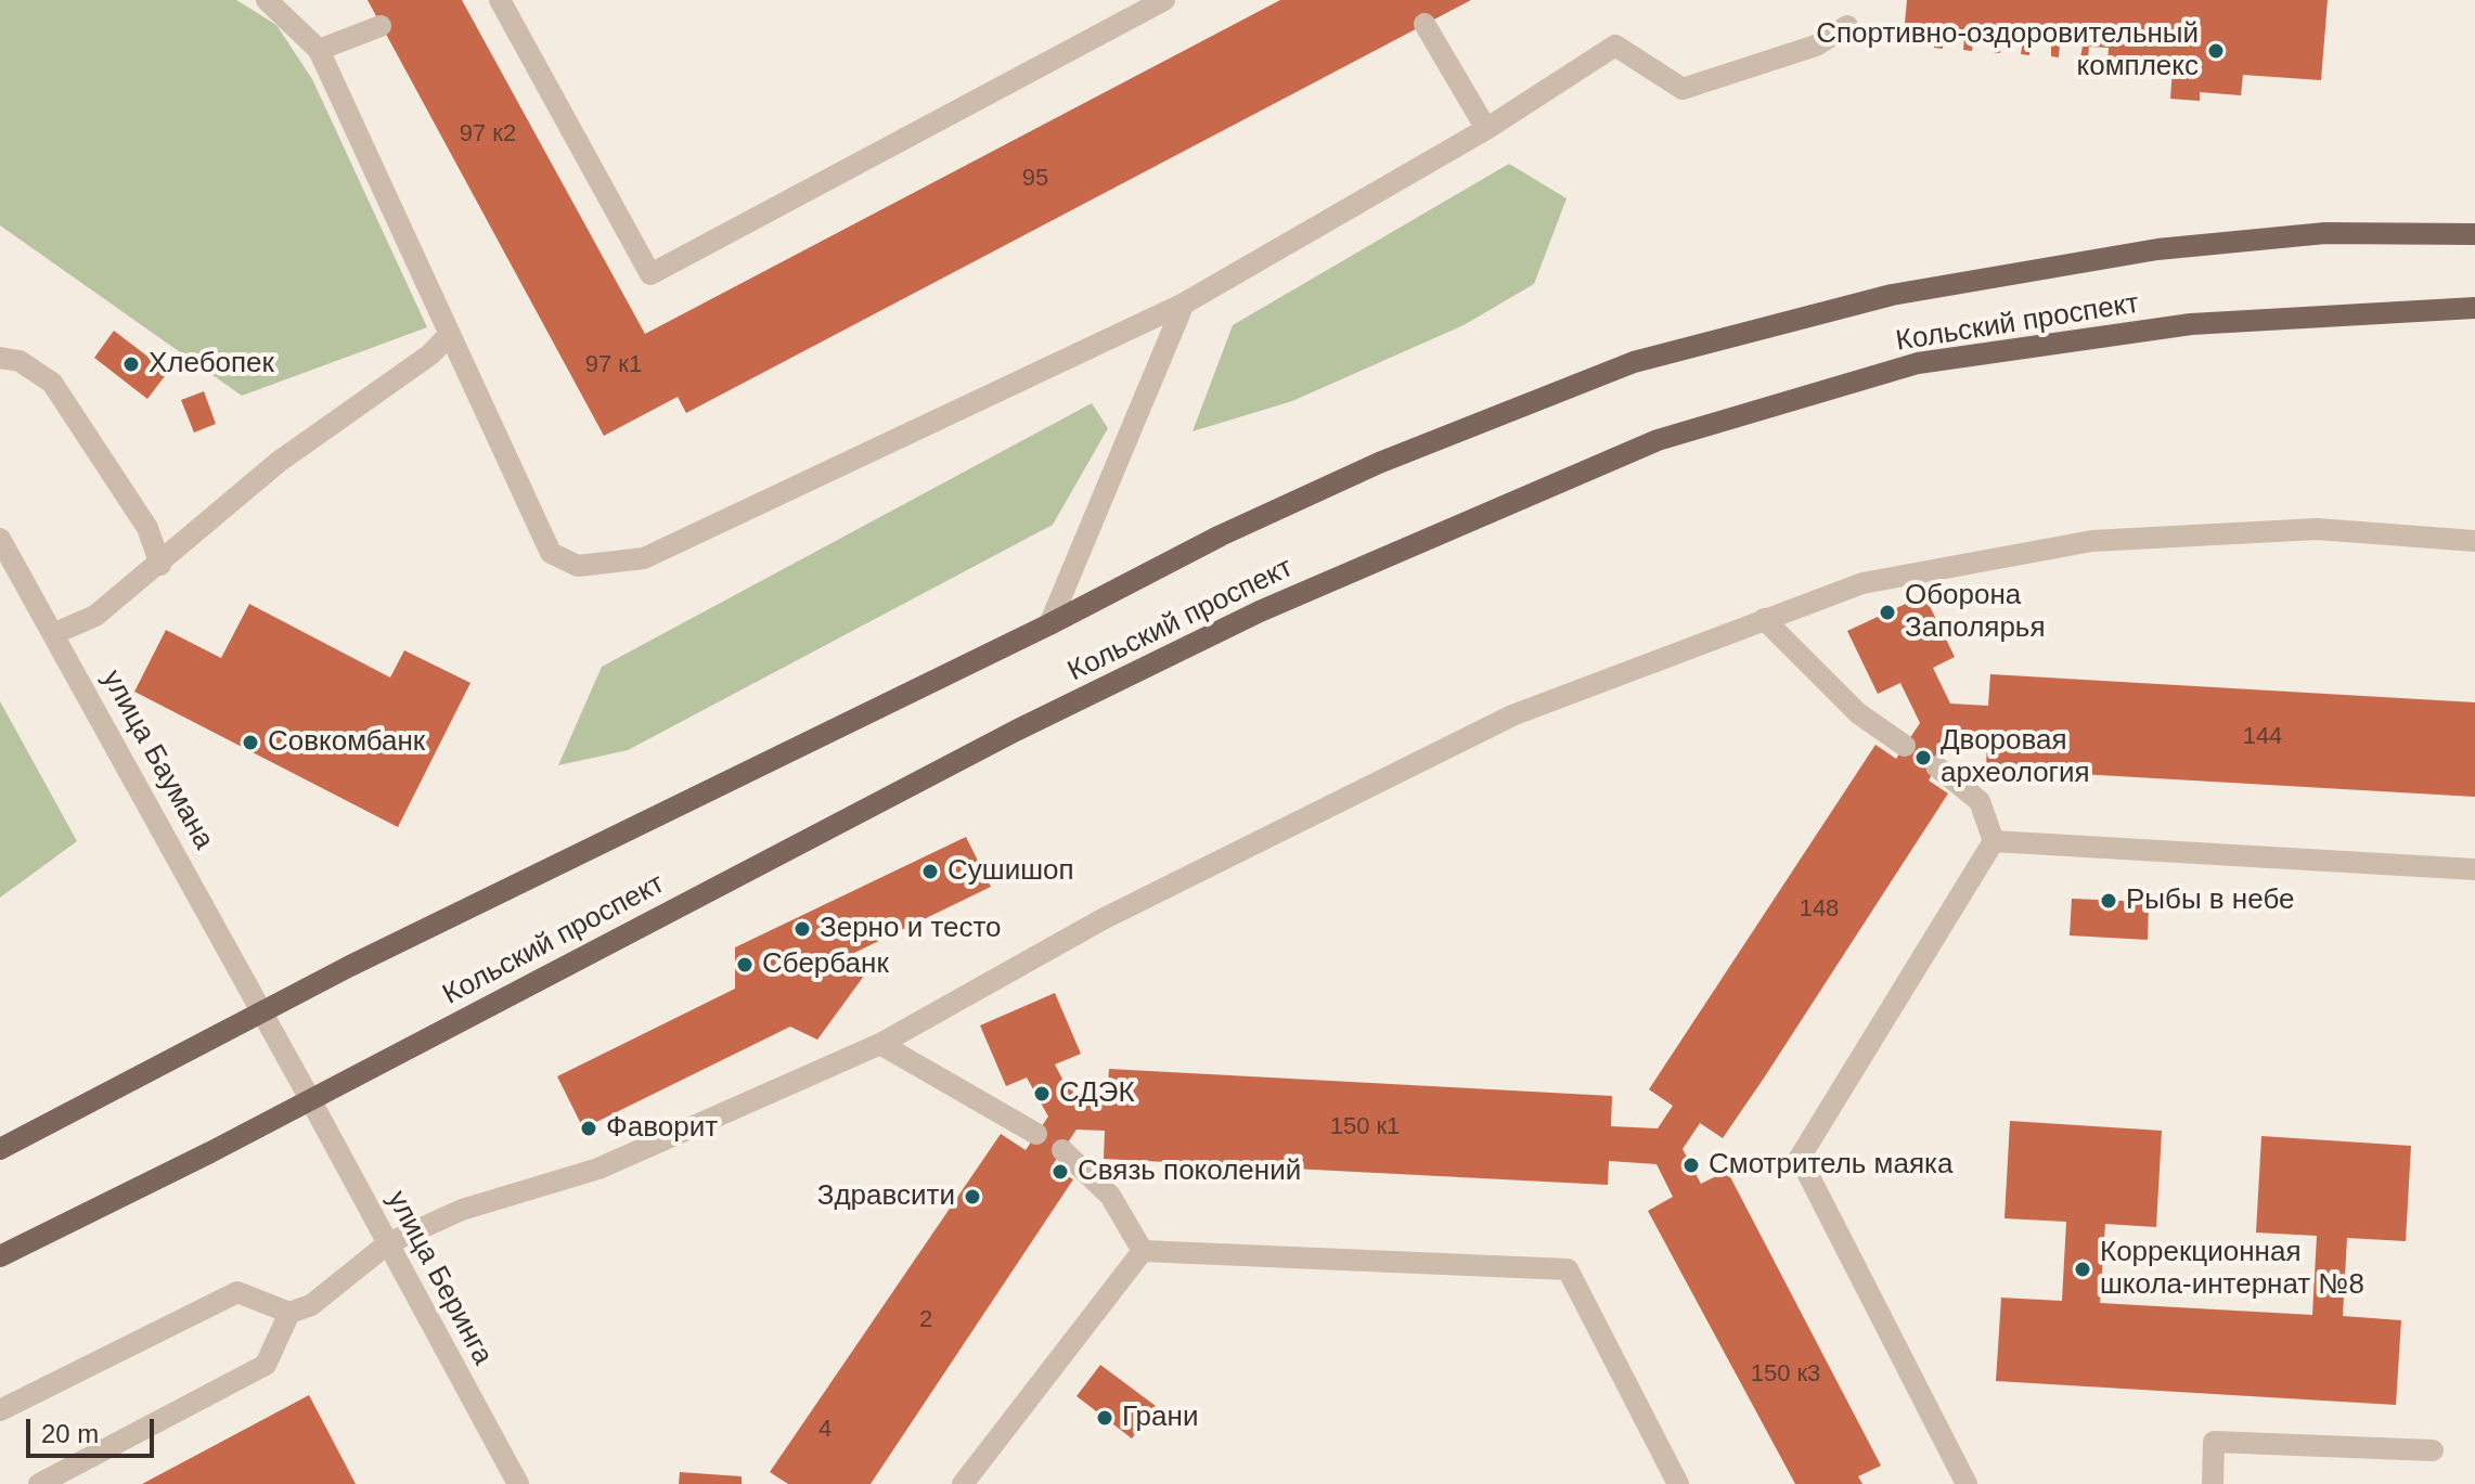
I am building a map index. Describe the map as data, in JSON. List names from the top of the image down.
{
  "streets": {
    "main road": ["Кольский проспект"],
    "street": ["улица Баумана", "улица Беринга"]
  },
  "crossings": [
    ["Кольский проспект", "улица Баумана"],
    ["Кольский проспект", "улица Беринга"],
    ["улица Баумана", "улица Беринга"]
  ],
  "places": [
    "Спортивно-оздоровительный комплекс",
    "Хлебопек",
    "Оборона Заполярья",
    "Совкомбанк",
    "Дворовая археология",
    "Сушишоп",
    "Рыбы в небе",
    "Зерно и тесто",
    "Сбербанк",
    "СДЭК",
    "Фаворит",
    "Смотритель маяка",
    "Связь поколений",
    "Здравсити",
    "Коррекционная школа-интернат №8",
    "Грани"
  ],
  "house_numbers": [
    "97 к2",
    "95",
    "97 к1",
    "144",
    "148",
    "150 к1",
    "2",
    "150 к3",
    "4"
  ],
  "scale_bar": "20 m"
}
